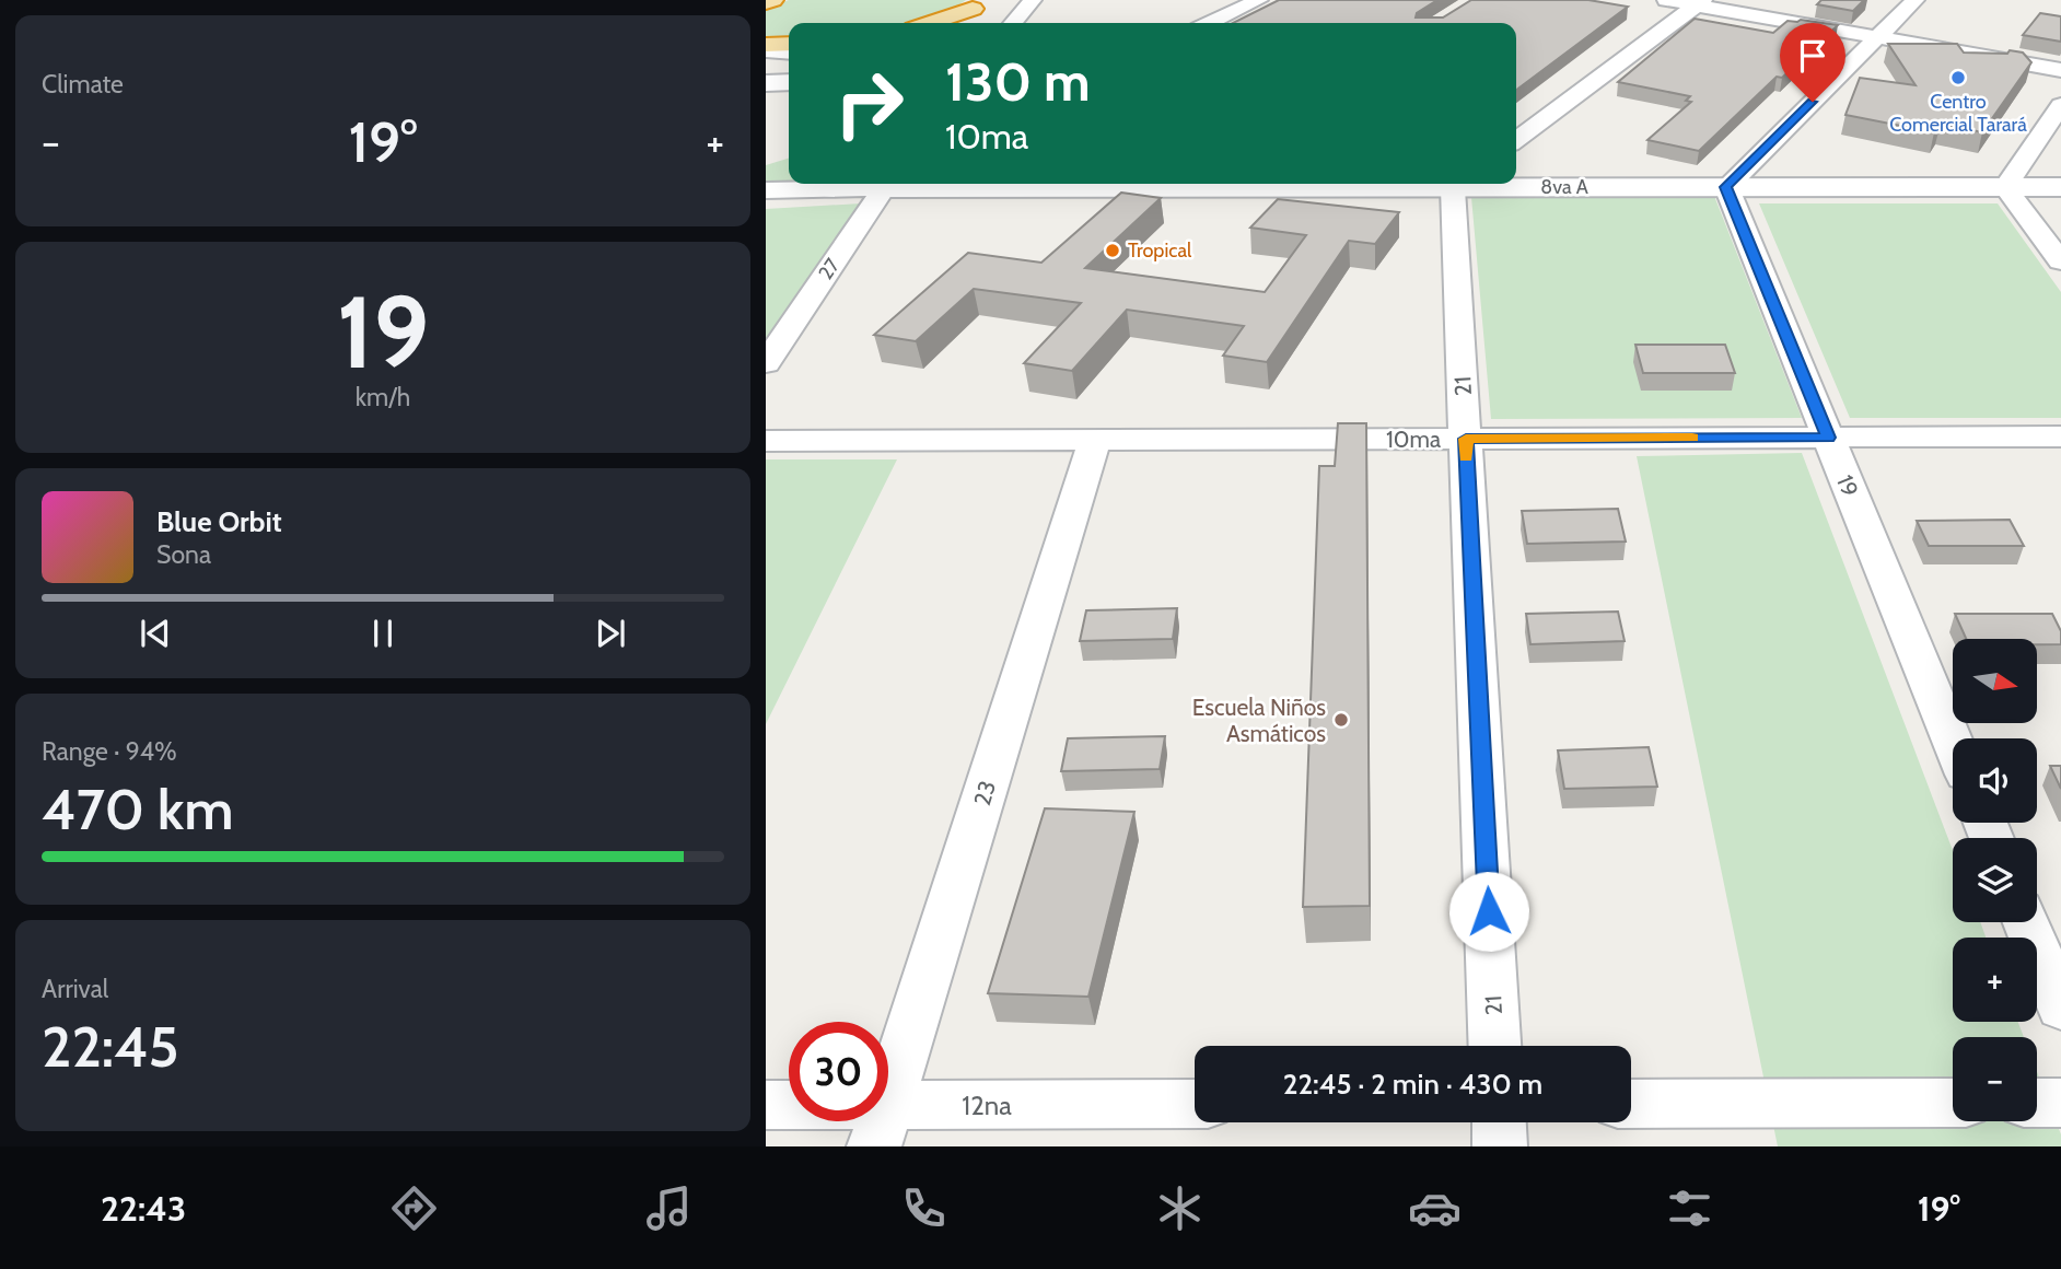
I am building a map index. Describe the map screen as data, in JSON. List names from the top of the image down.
{
  "streets": {
    "street": [
      "8va A",
      "27",
      "21",
      "10ma",
      "19",
      "23",
      "12na"
    ]
  },
  "crossings": [
    ["8va A", "19"],
    ["21", "10ma"],
    ["10ma", "19"],
    ["10ma", "23"],
    ["23", "12na"]
  ],
  "places": ["Centro Comercial Tarará", "Tropical", "Escuela Niños Asmáticos"],
  "north": "right",
  "page": {
    "tile": [
      "Climate",
      ["19", "km/h"],
      ["Range · 94%", "470 km"],
      ["Arrival", "22:45"]
    ],
    "turn": ["130 m", "10ma"],
    "heat": ["−", "19°", "+"],
    "song": ["Blue Orbit", "Sona"],
    "map_buttons": ["+", "−"],
    "limit": "30",
    "trip": "22:45 · 2 min · 430 m",
    "tabs": ["22:43", "19°"]
  }
}
